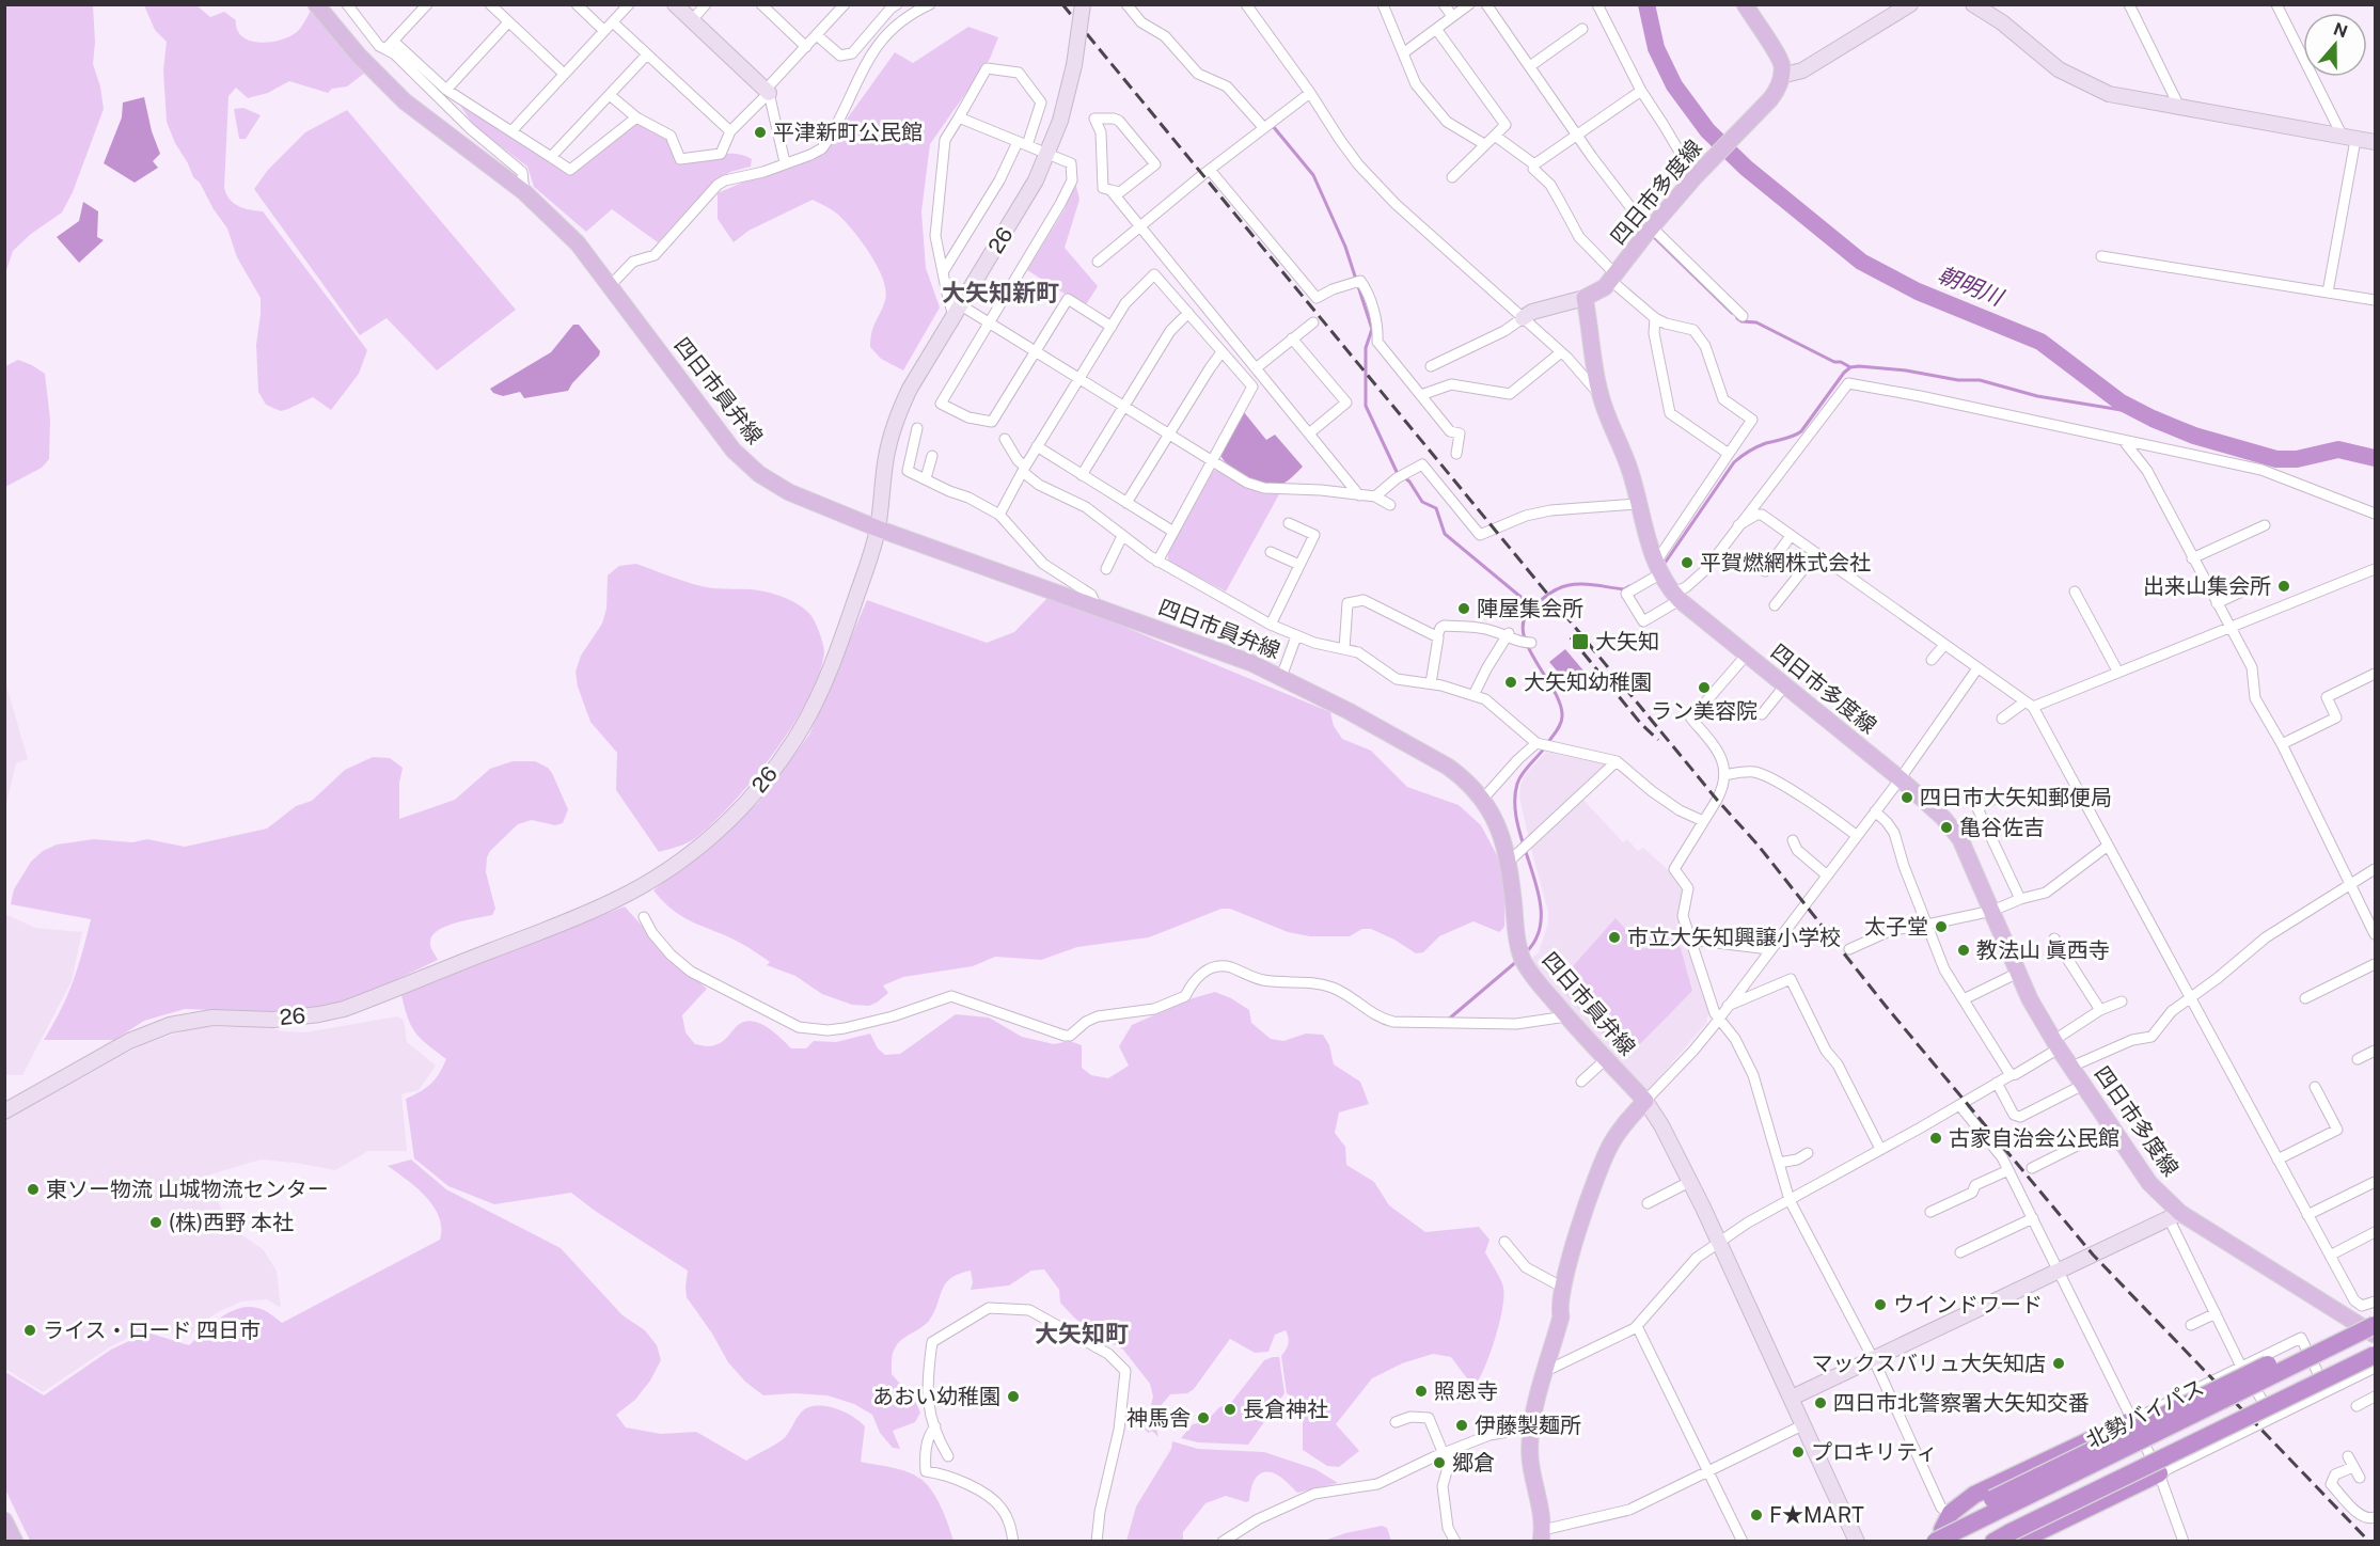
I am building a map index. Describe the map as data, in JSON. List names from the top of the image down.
{
  "streets": {
    "highway": ["北勢バイパス"],
    "main road": ["四日市多度線", "四日市員弁線"],
    "street": ["26"]
  },
  "crossings": [
    ["四日市多度線", "北勢バイパス"],
    ["26", "四日市員弁線"]
  ],
  "districts": ["大矢知新町", "大矢知町"],
  "water": ["朝明川"],
  "places": {
    "other": [
      "平津新町公民館",
      "平賀燃網株式会社",
      "出来山集会所",
      "陣屋集会所",
      "大矢知幼稚園",
      "ラン美容院",
      "四日市大矢知郵便局",
      "亀谷佐吉",
      "太子堂",
      "市立大矢知興譲小学校",
      "教法山 眞西寺",
      "古家自治会公民館",
      "東ソー物流 山城物流センター",
      "(株)西野 本社",
      "ウインドワード",
      "ライス・ロード 四日市",
      "マックスバリュ大矢知店",
      "照恩寺",
      "あおい幼稚園",
      "四日市北警察署大矢知交番",
      "長倉神社",
      "神馬舎",
      "伊藤製麺所",
      "プロキリティ",
      "郷倉",
      "F★MART"
    ],
    "transit": ["大矢知"]
  },
  "north": "top"
}
